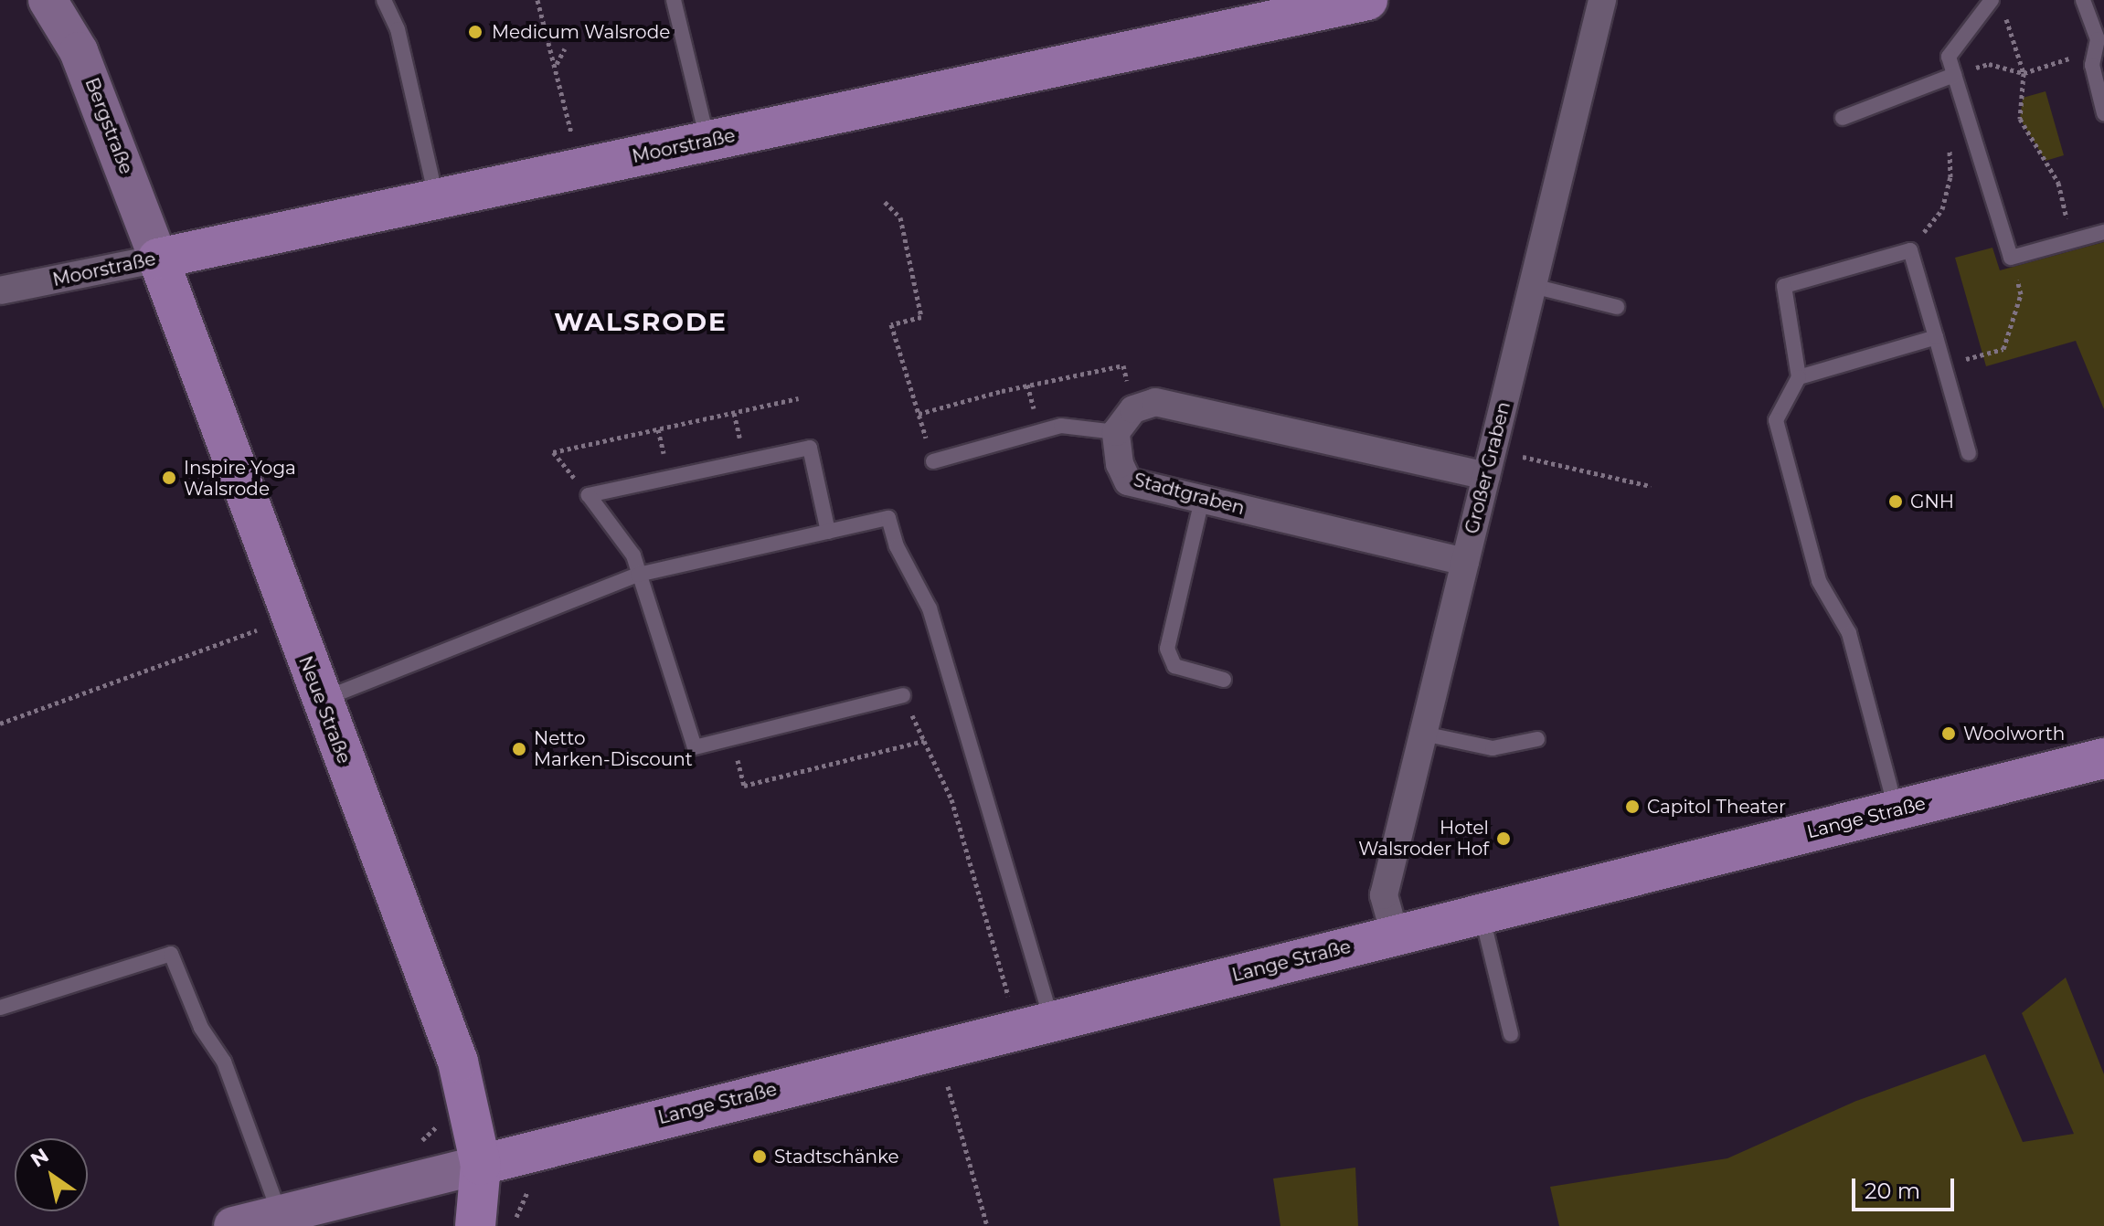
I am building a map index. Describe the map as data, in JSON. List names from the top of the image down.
{
  "streets": {
    "main road": [
      "Bergstraße",
      "Moorstraße",
      "Neue Straße",
      "Lange Straße"
    ],
    "street": ["Großer Graben", "Stadtgraben"]
  },
  "crossings": [
    ["Bergstraße", "Moorstraße"],
    ["Bergstraße", "Neue Straße"],
    ["Moorstraße", "Neue Straße"],
    ["Großer Graben", "Stadtgraben"],
    ["Großer Graben", "Lange Straße"],
    ["Neue Straße", "Lange Straße"]
  ],
  "districts": ["WALSRODE"],
  "places": [
    "Medicum Walsrode",
    "Inspire Yoga Walsrode",
    "GNH",
    "Woolworth",
    "Netto Marken-Discount",
    "Capitol Theater",
    "Hotel Walsroder Hof",
    "Stadtschänke"
  ],
  "scale_bar": "20 m",
  "north": "top left"
}
